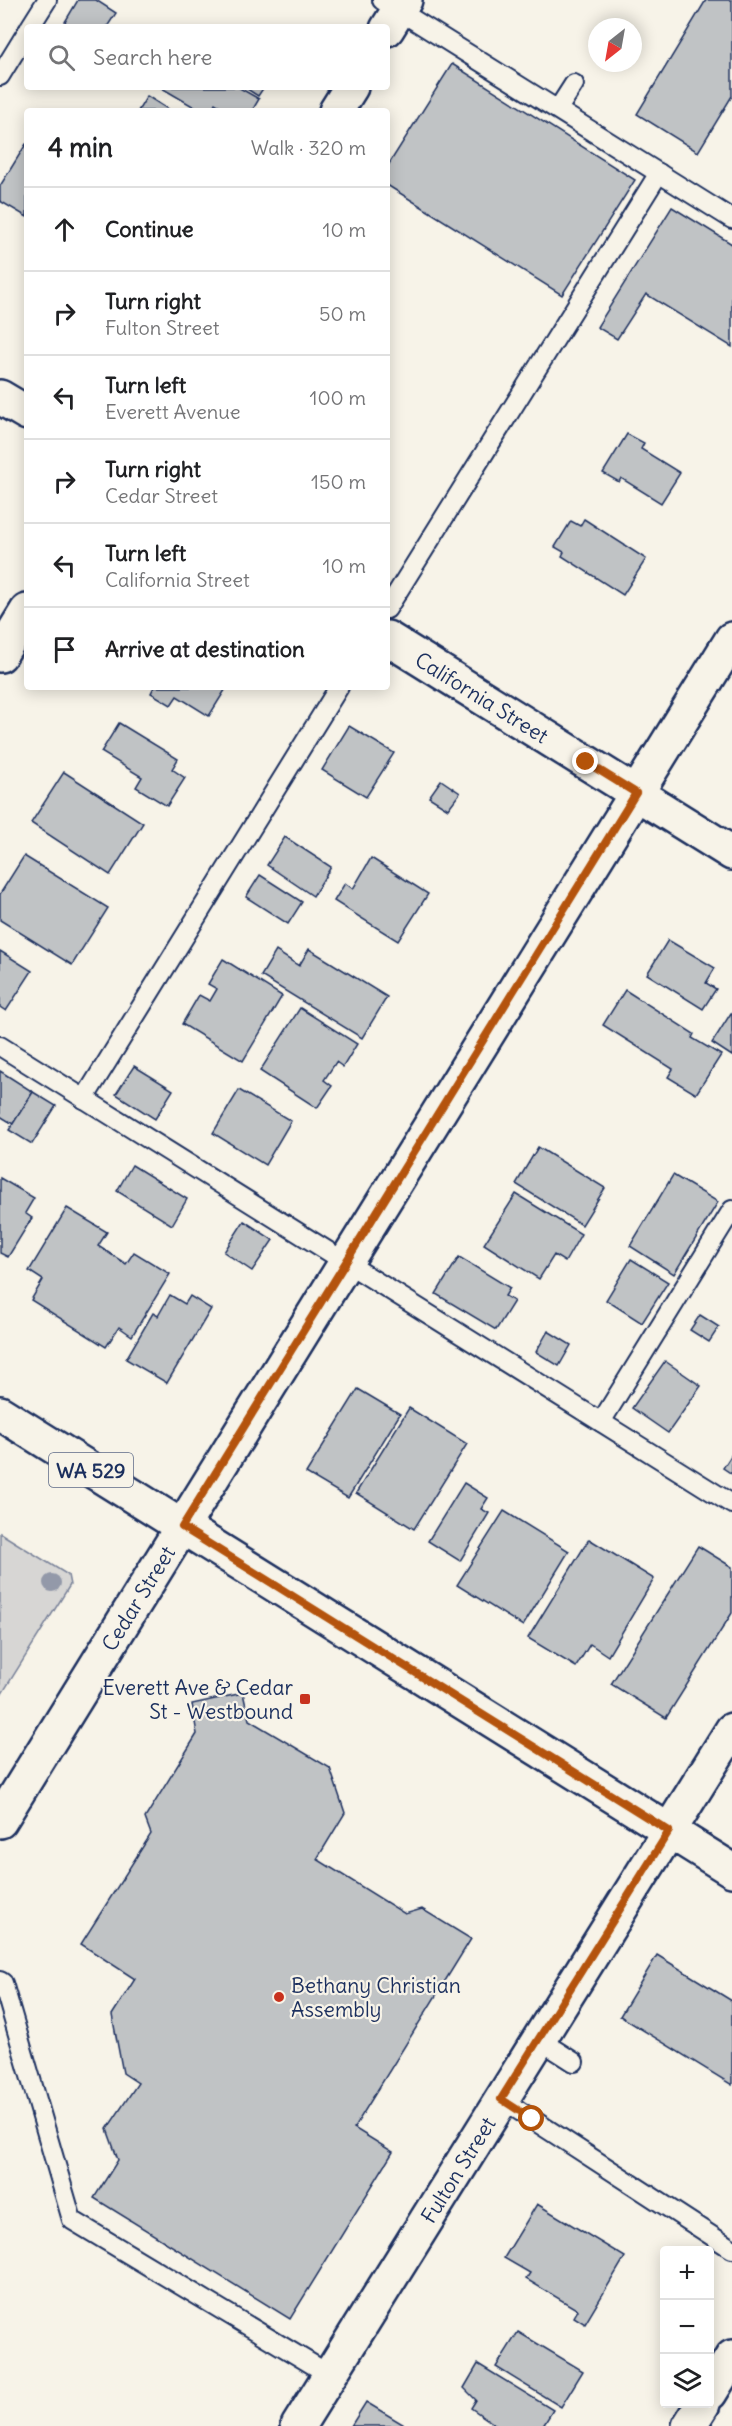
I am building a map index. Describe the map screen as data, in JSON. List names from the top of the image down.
{
  "streets": {
    "street": [
      "California Street",
      "WA 529",
      "Cedar Street",
      "Fulton Street"
    ]
  },
  "crossings": [
    ["California Street", "Cedar Street"],
    ["WA 529", "Cedar Street"],
    ["WA 529", "Fulton Street"]
  ],
  "places": {
    "transit": ["Everett Ave & Cedar St - Westbound"],
    "other": ["Bethany Christian Assembly"]
  },
  "north": "bottom left",
  "page": {
    "search": "Search here",
    "heading": ["4 min", "Walk · 320 m"],
    "list": [
      ["Continue", "10 m"],
      ["Turn right", "Fulton Street", "50 m"],
      ["Turn left", "Everett Avenue", "100 m"],
      ["Turn right", "Cedar Street", "150 m"],
      ["Turn left", "California Street", "10 m"],
      "Arrive at destination"
    ],
    "map_buttons": ["+", "−"]
  }
}
